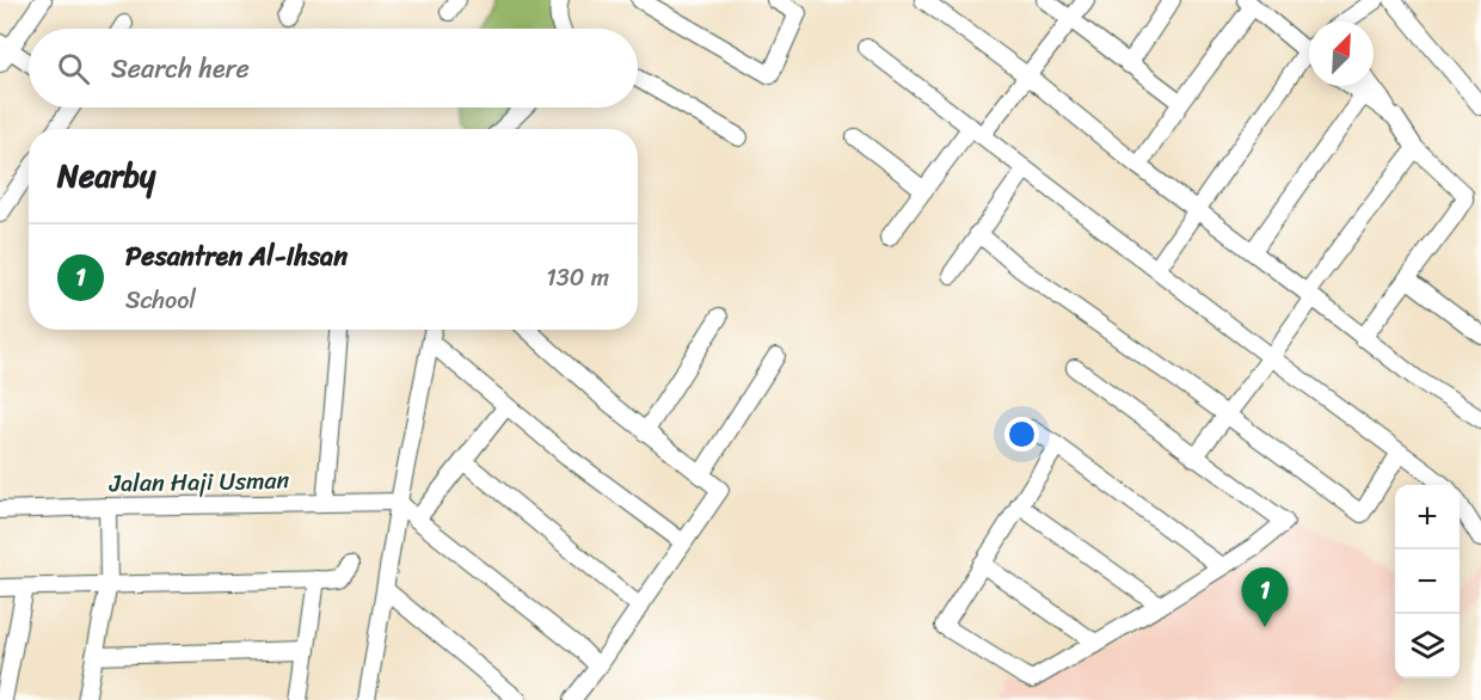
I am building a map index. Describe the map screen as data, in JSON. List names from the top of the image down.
{
  "streets": {
    "street": ["Jalan Haji Usman"]
  },
  "north": "top right",
  "page": {
    "search": "Search here",
    "heading": "Nearby",
    "list": [
      {
        "mark": "1",
        "name": "Pesantren Al-Ihsan",
        "note": "School",
        "value": "130 m"
      }
    ],
    "map_buttons": ["+", "−"],
    "pins": "1"
  }
}
